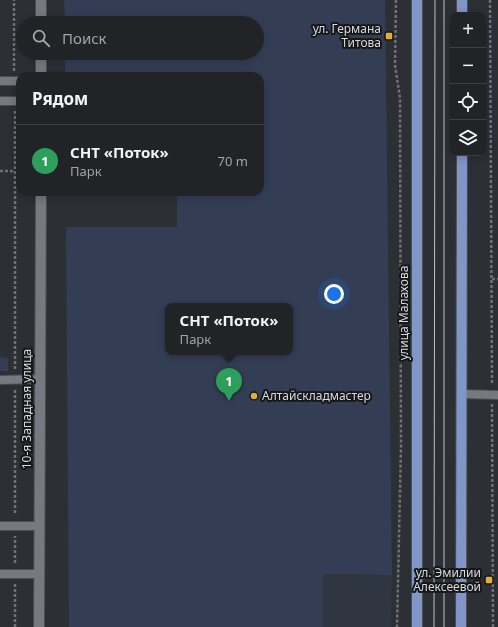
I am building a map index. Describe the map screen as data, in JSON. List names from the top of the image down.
{
  "streets": {
    "main road": ["улица Малахова"],
    "street": ["10-я Западная улица"]
  },
  "places": {
    "transit": ["ул. Германа Титова", "ул. Эмилии Алексеевой"],
    "other": ["Алтайскладмастер"]
  },
  "page": {
    "map_buttons": ["+", "−"],
    "search": "Поиск",
    "heading": "Рядом",
    "list": [
      {
        "mark": "1",
        "name": "СНТ «Поток»",
        "note": "Парк",
        "value": "70 m"
      }
    ],
    "popup": ["СНТ «Поток»", "Парк"],
    "pins": "1"
  }
}
